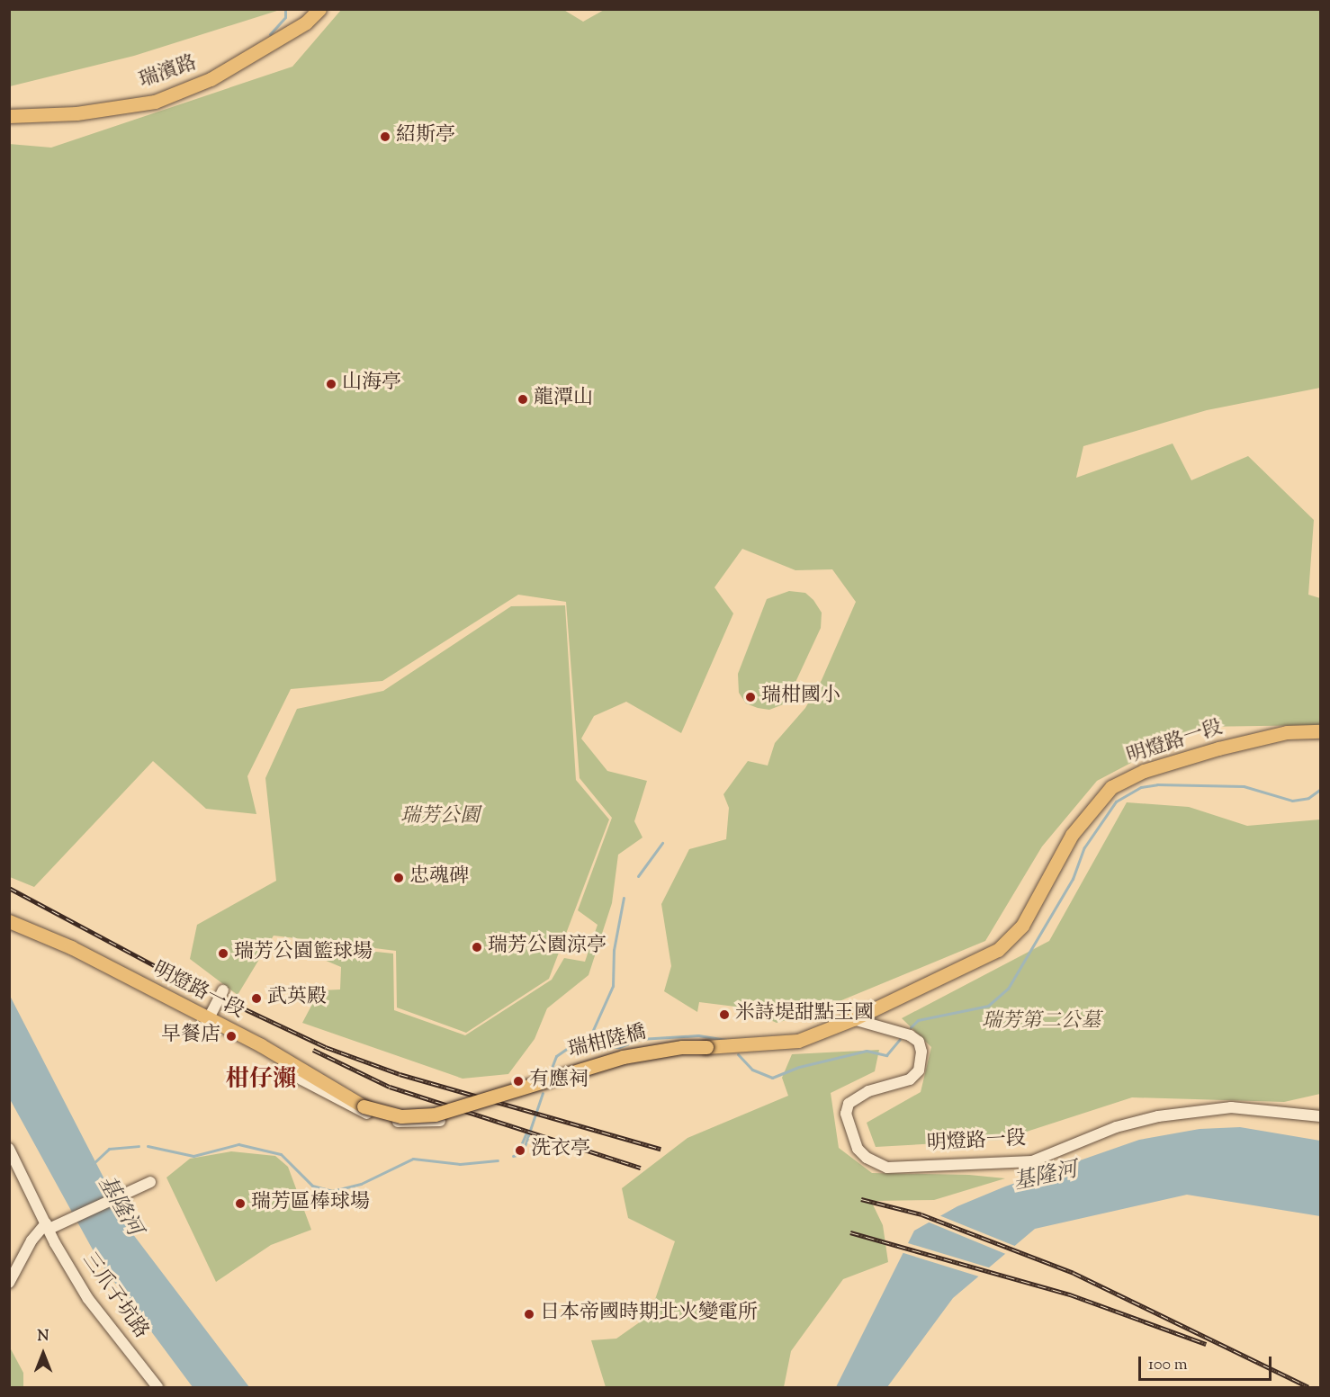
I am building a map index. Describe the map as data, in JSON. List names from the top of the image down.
{
  "streets": {
    "main road": ["瑞濱路", "明燈路一段", "瑞柑陸橋"],
    "street": ["三爪子坑路"]
  },
  "crossings": [
    ["明燈路一段", "瑞柑陸橋"]
  ],
  "districts": ["柑仔瀨"],
  "water": ["基隆河"],
  "parks": ["瑞芳公園", "瑞芳第二公墓"],
  "places": [
    "紹斯亭",
    "山海亭",
    "龍潭山",
    "瑞柑國小",
    "忠魂碑",
    "瑞芳公園涼亭",
    "瑞芳公園籃球場",
    "武英殿",
    "米詩堤甜點王國",
    "早餐店",
    "有應祠",
    "洗衣亭",
    "瑞芳區棒球場",
    "日本帝國時期北火變電所"
  ],
  "scale_bar": "100 m",
  "north": "top"
}
